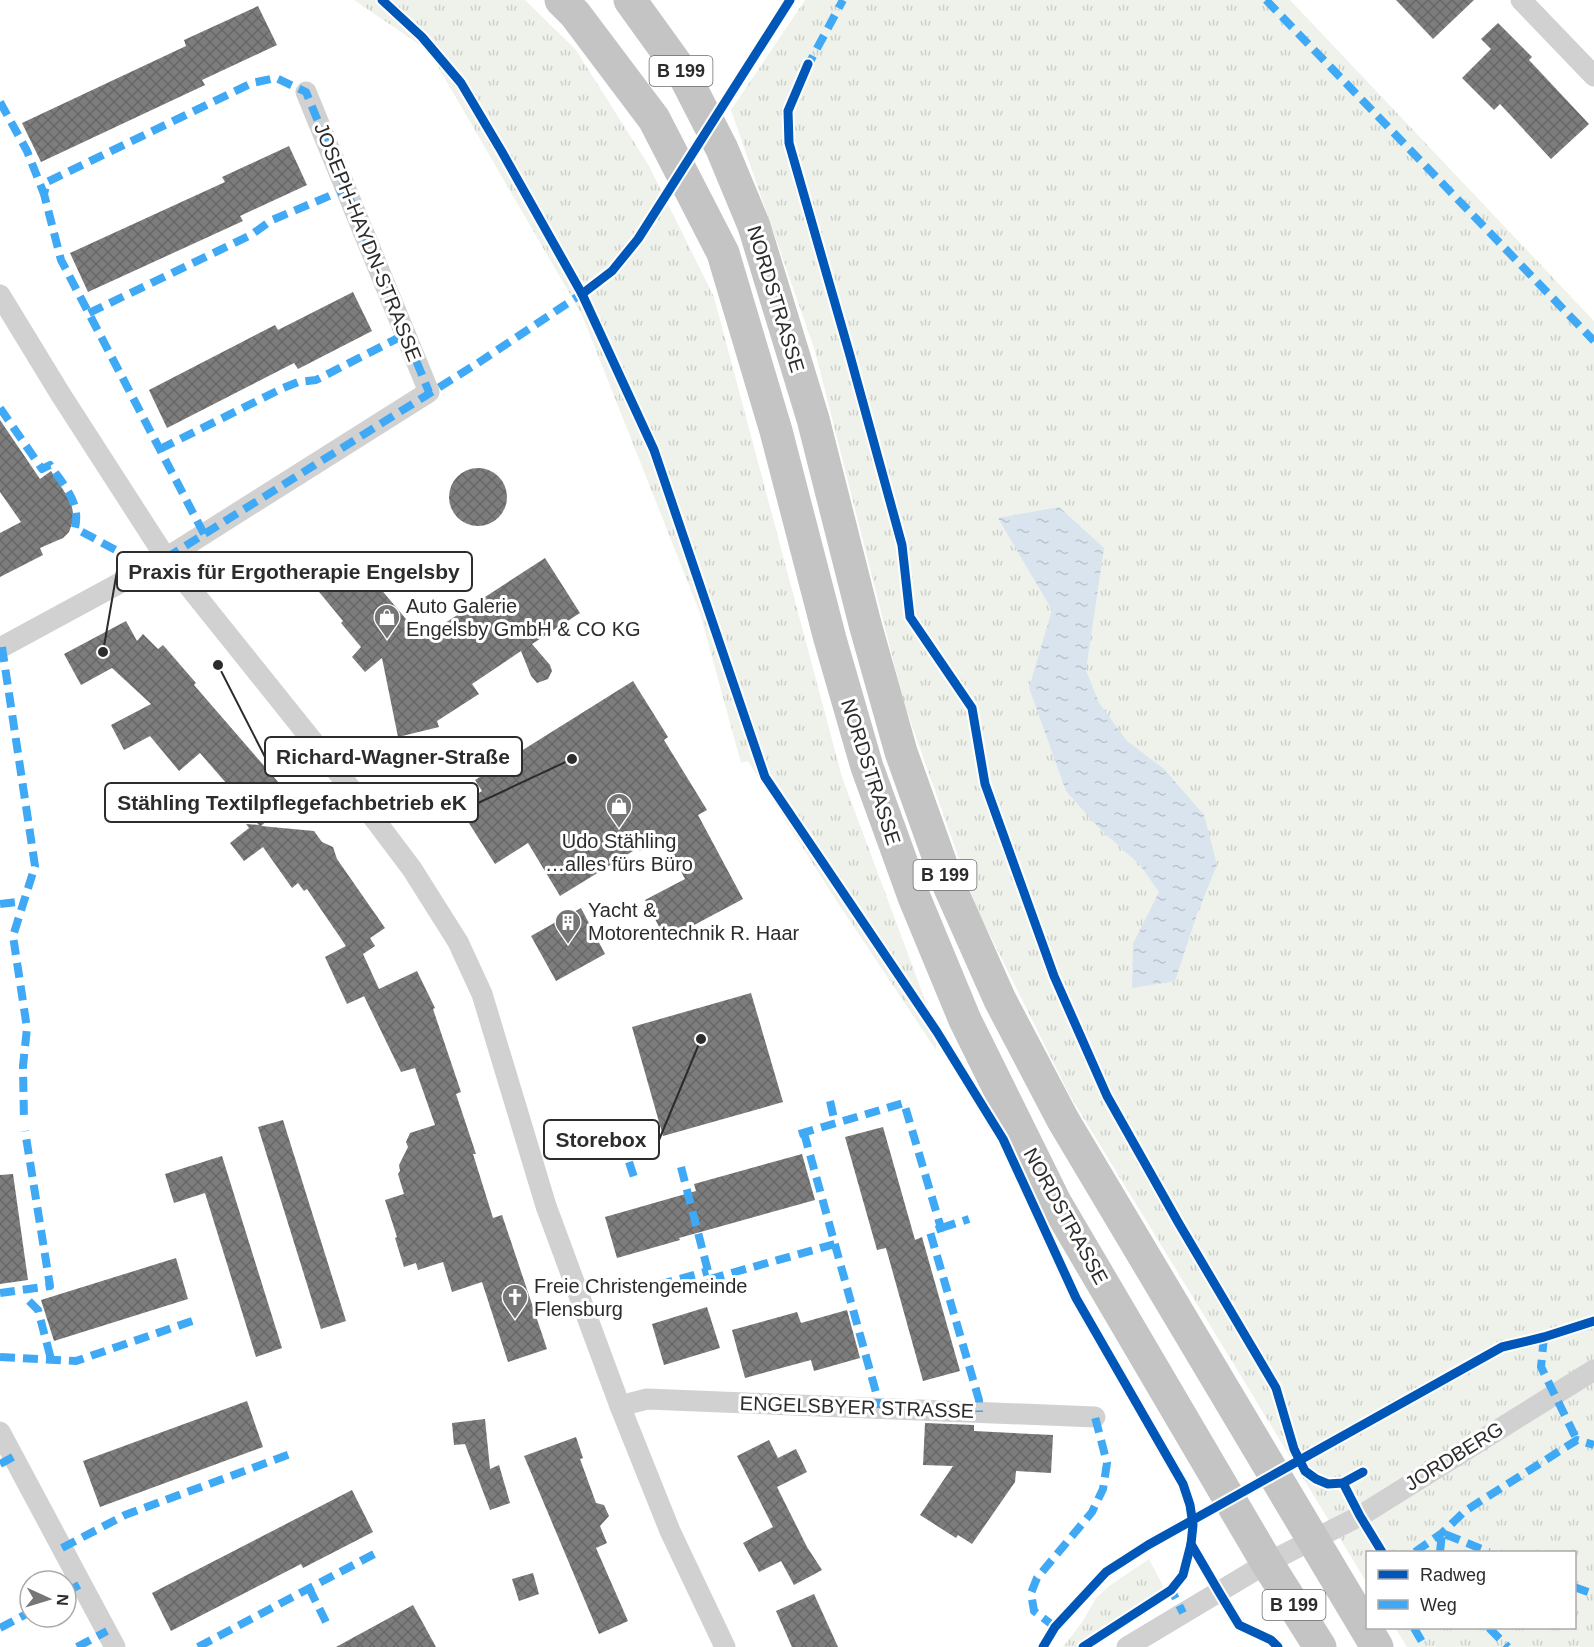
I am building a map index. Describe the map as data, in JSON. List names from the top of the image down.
{
  "streets": {
    "main road": ["B 199", "NORDSTRASSE"],
    "street": ["JOSEPH-HAYDN-STRASSE", "ENGELSBYER STRASSE", "JORDBERG"]
  },
  "crossings": [
    ["NORDSTRASSE", "JORDBERG"]
  ],
  "places": {
    "shop": ["Auto Galerie Engelsby GmbH & CO KG", "Udo Stähling …alles fürs Büro"],
    "other": [
      "Praxis für Ergotherapie Engelsby",
      "Richard-Wagner-Straße",
      "Stähling Textilpflegefachbetrieb eK",
      "Storebox"
    ],
    "building": ["Yacht & Motorentechnik R. Haar"],
    "church": ["Freie Christengemeinde Flensburg"]
  },
  "legend": ["Radweg", "Weg"],
  "north": "right"
}
